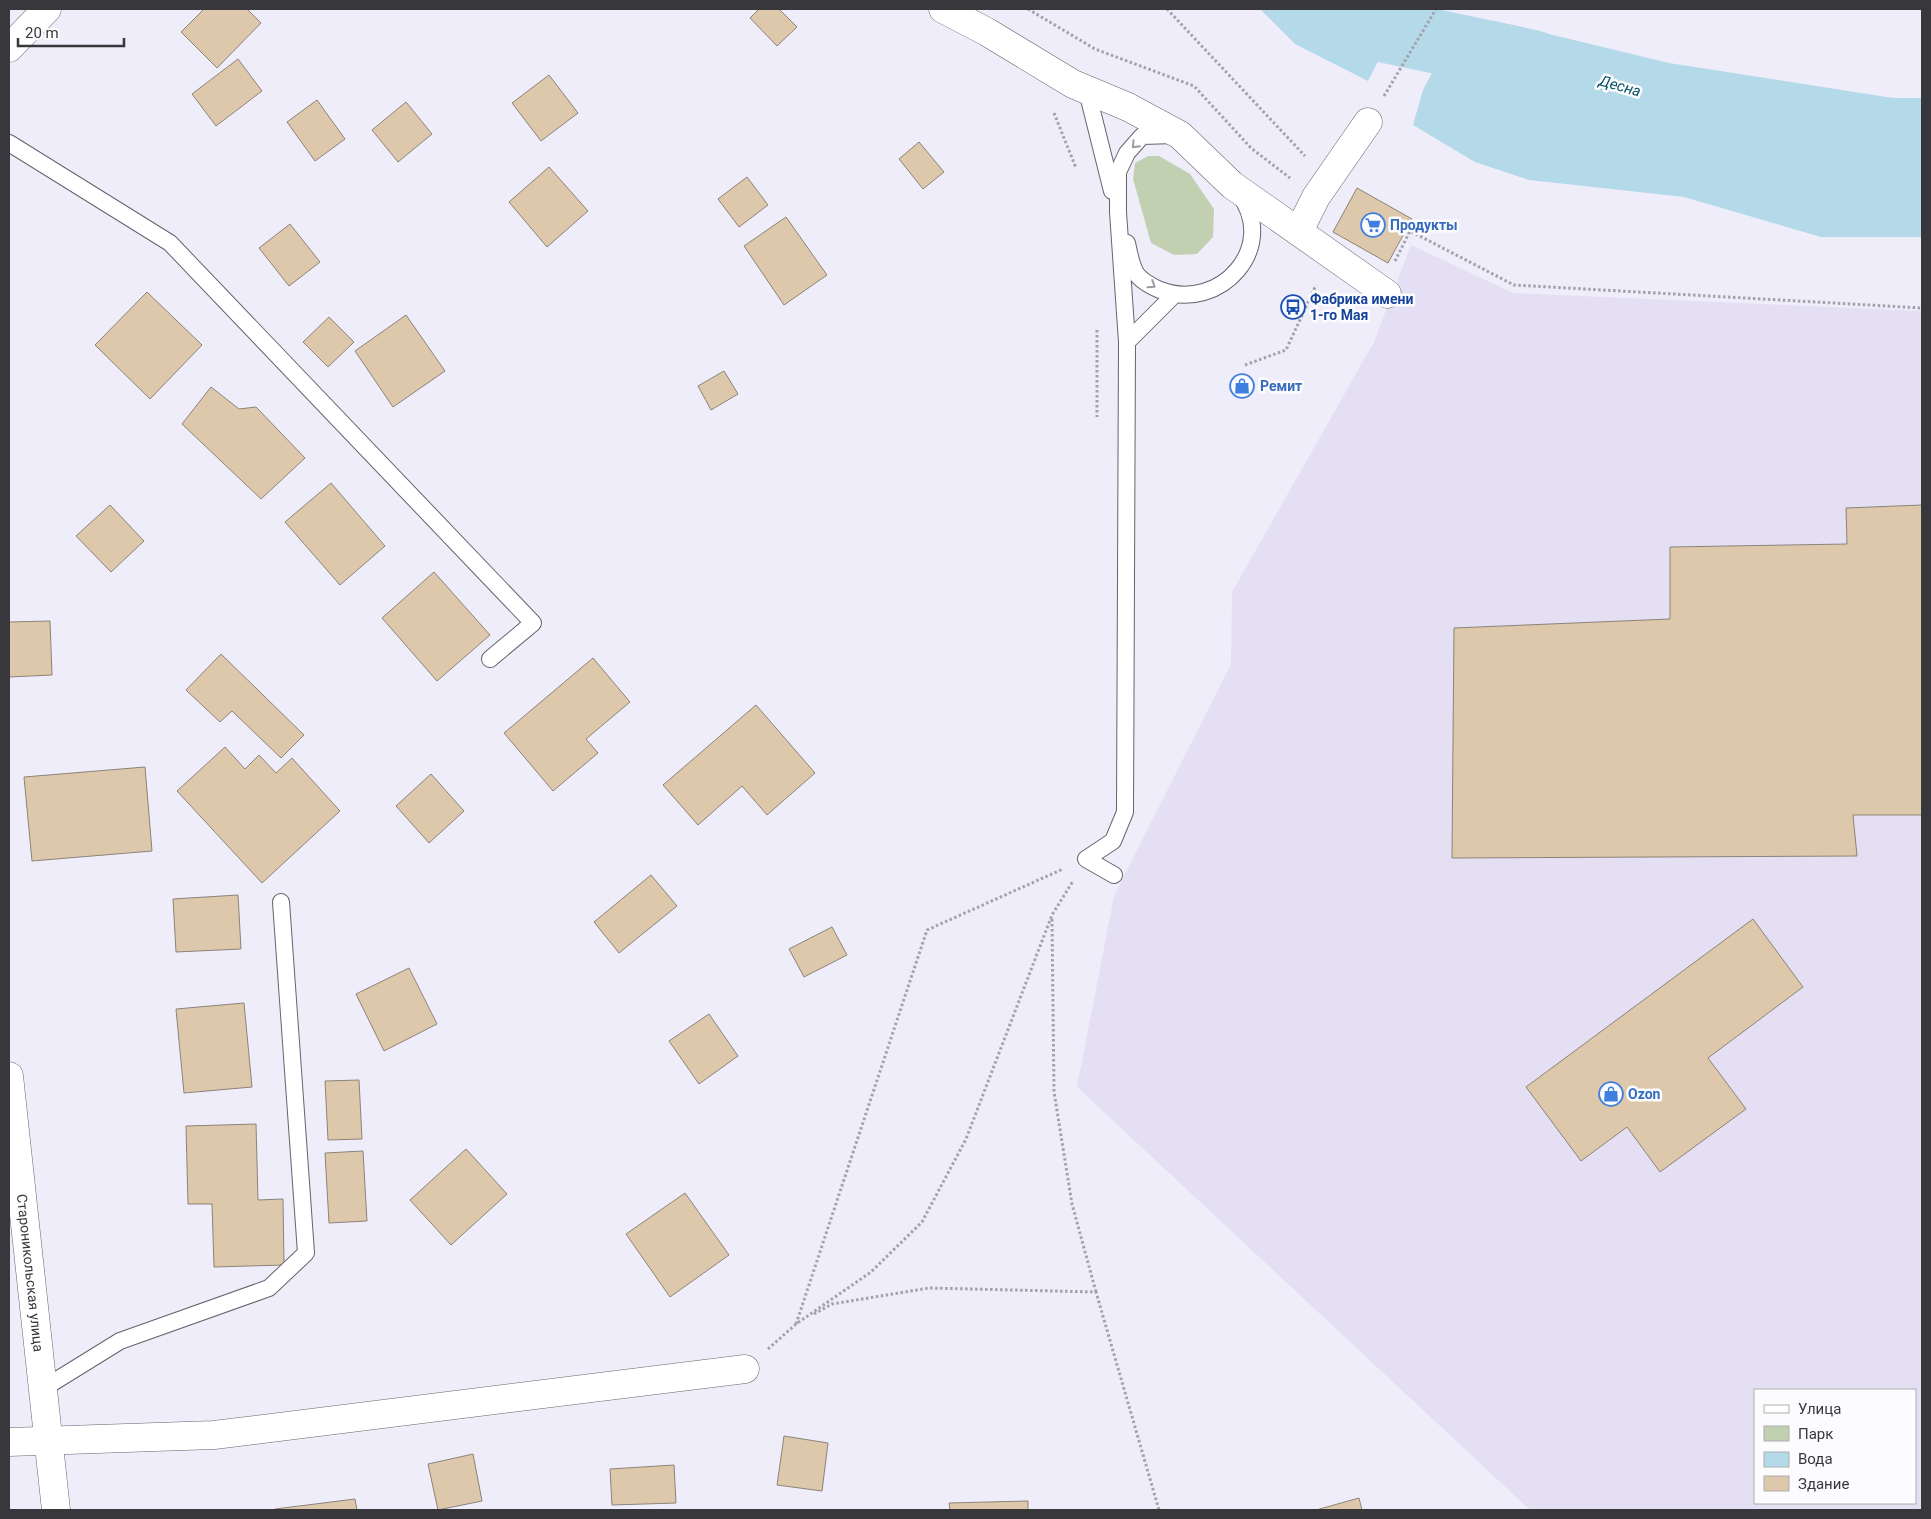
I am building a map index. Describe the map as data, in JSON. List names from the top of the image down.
{
  "streets": {
    "street": ["Староникольская улица"]
  },
  "water": ["Десна"],
  "places": {
    "supermarket": ["Продукты"],
    "bus stop": ["Фабрика имени 1-го Мая"],
    "shop": ["Ремит", "Ozon"]
  },
  "legend": [
    "Улица",
    "Парк",
    "Вода",
    "Здание"
  ],
  "scale_bar": "20 m"
}
